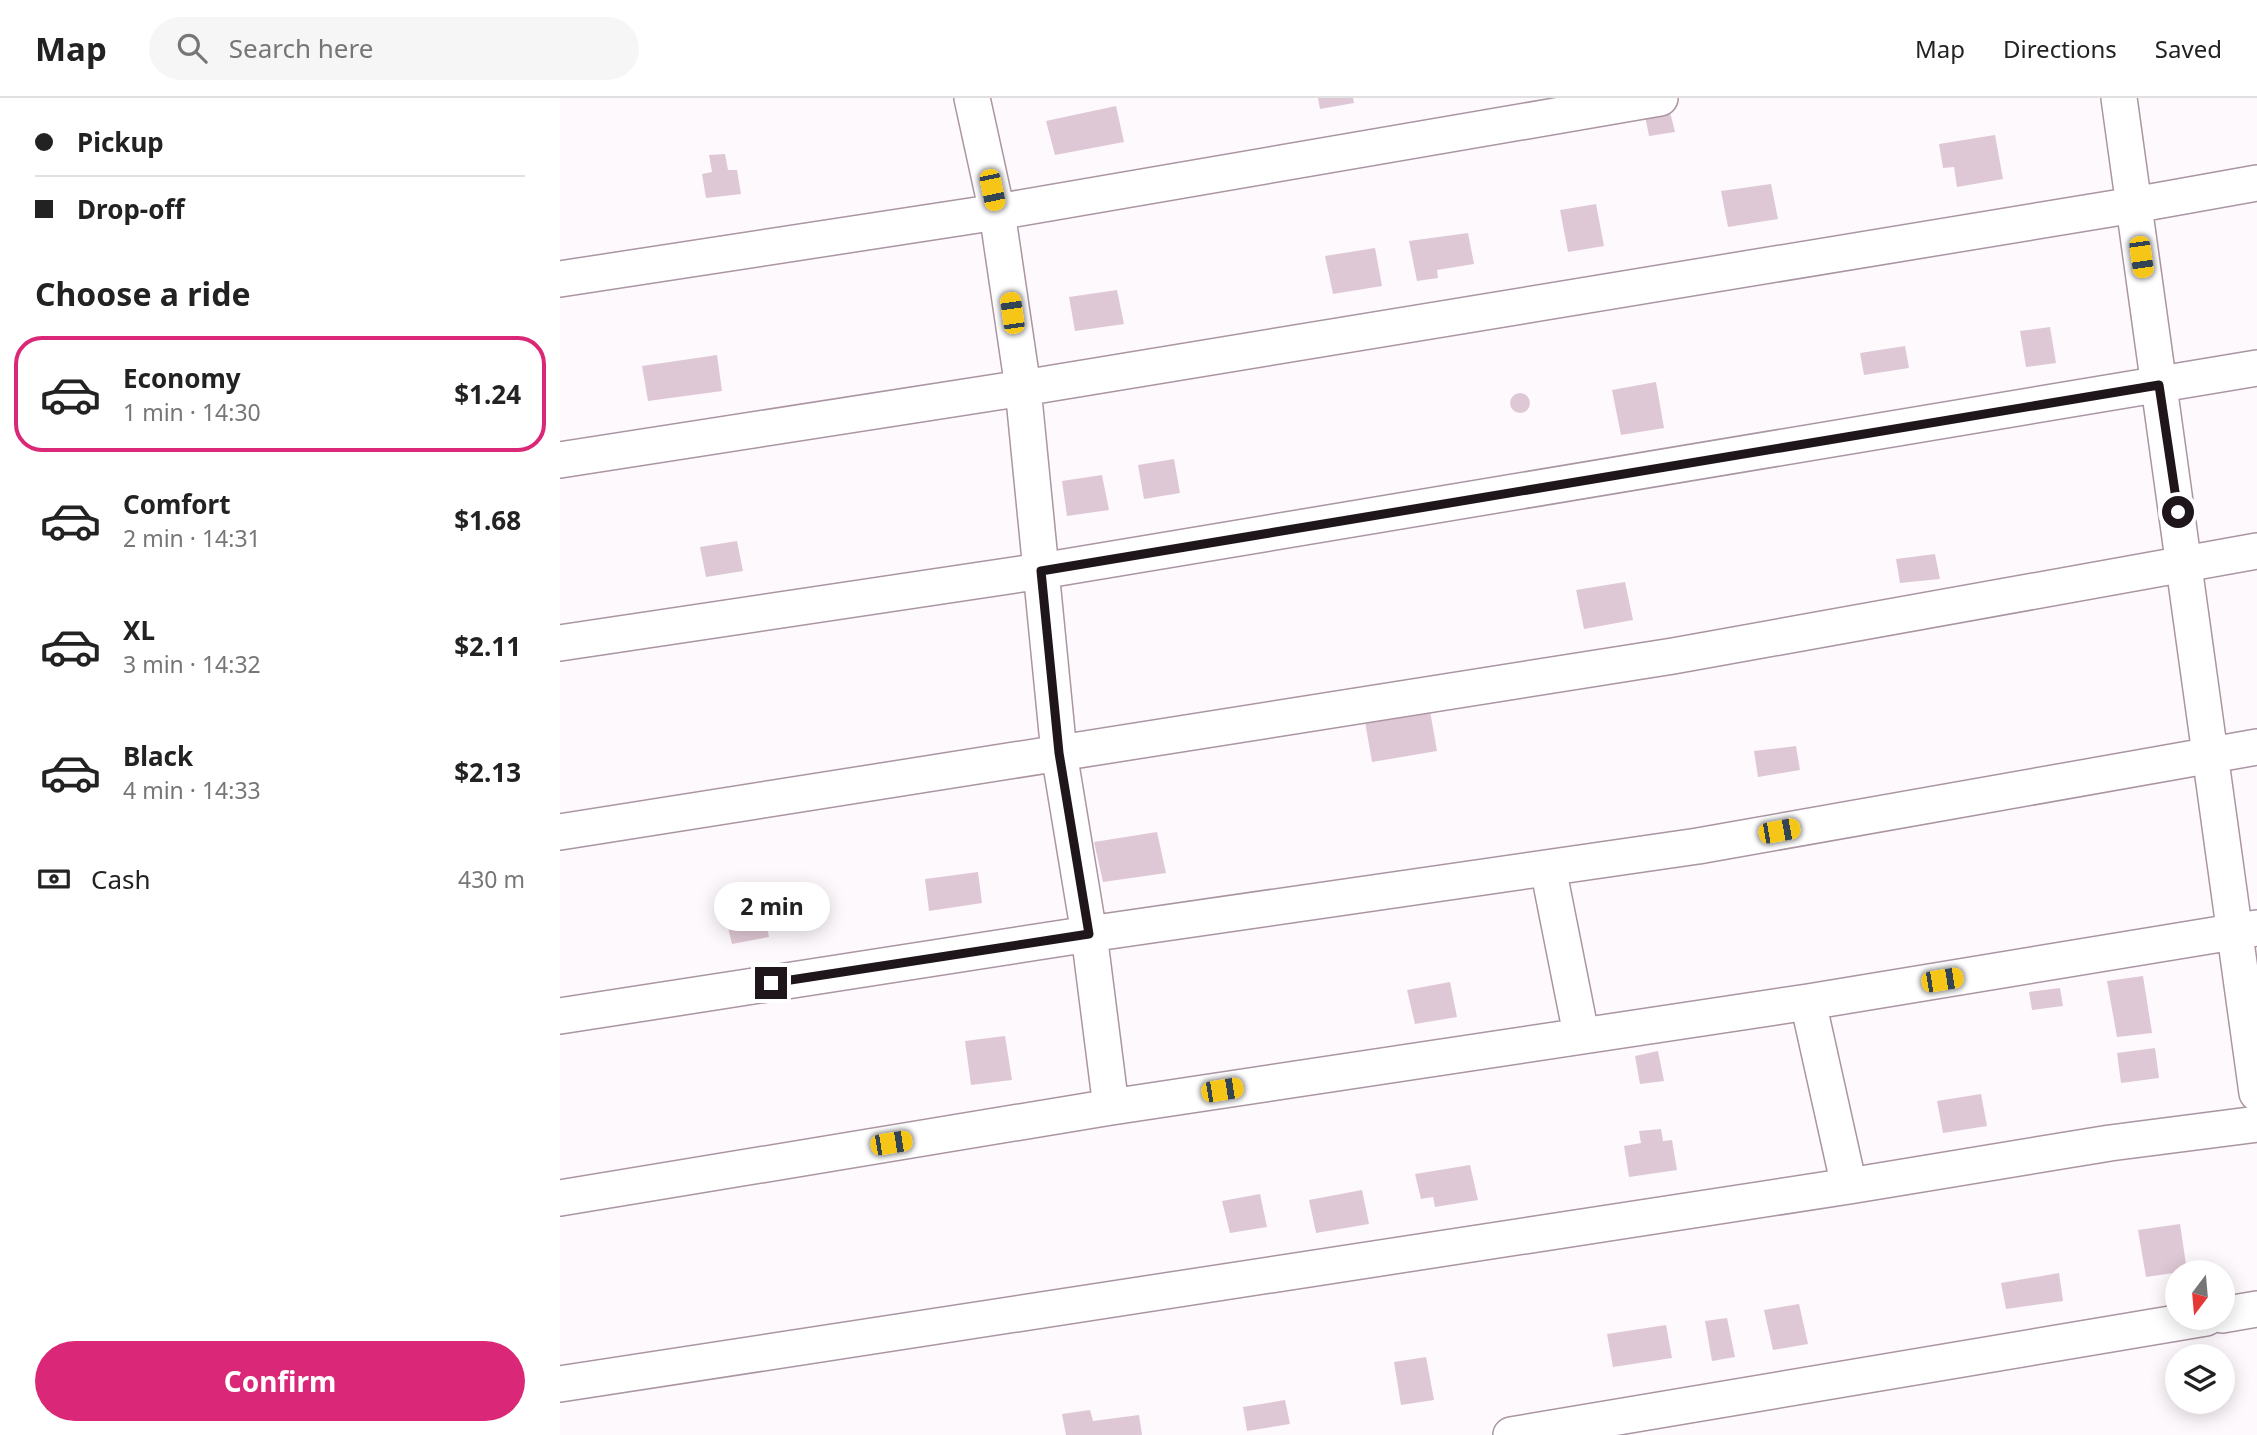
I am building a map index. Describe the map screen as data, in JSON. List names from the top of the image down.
{
  "north": "bottom",
  "page": {
    "header": "Map",
    "search": "Search here",
    "nav": ["Map", "Directions", "Saved"],
    "banner": ["Pickup", "Drop-off"],
    "heading": "Choose a ride",
    "list": [
      {
        "name": "Economy",
        "note": "1 min · 14:30",
        "value": "$1.24"
      },
      {
        "name": "Comfort",
        "note": "2 min · 14:31",
        "value": "$1.68"
      },
      {
        "name": "XL",
        "note": "3 min · 14:32",
        "value": "$2.11"
      },
      {
        "name": "Black",
        "note": "4 min · 14:33",
        "value": "$2.13"
      }
    ],
    "pay": ["Cash", "430 m"],
    "bubble": "2 min",
    "buttons": "Confirm"
  }
}
